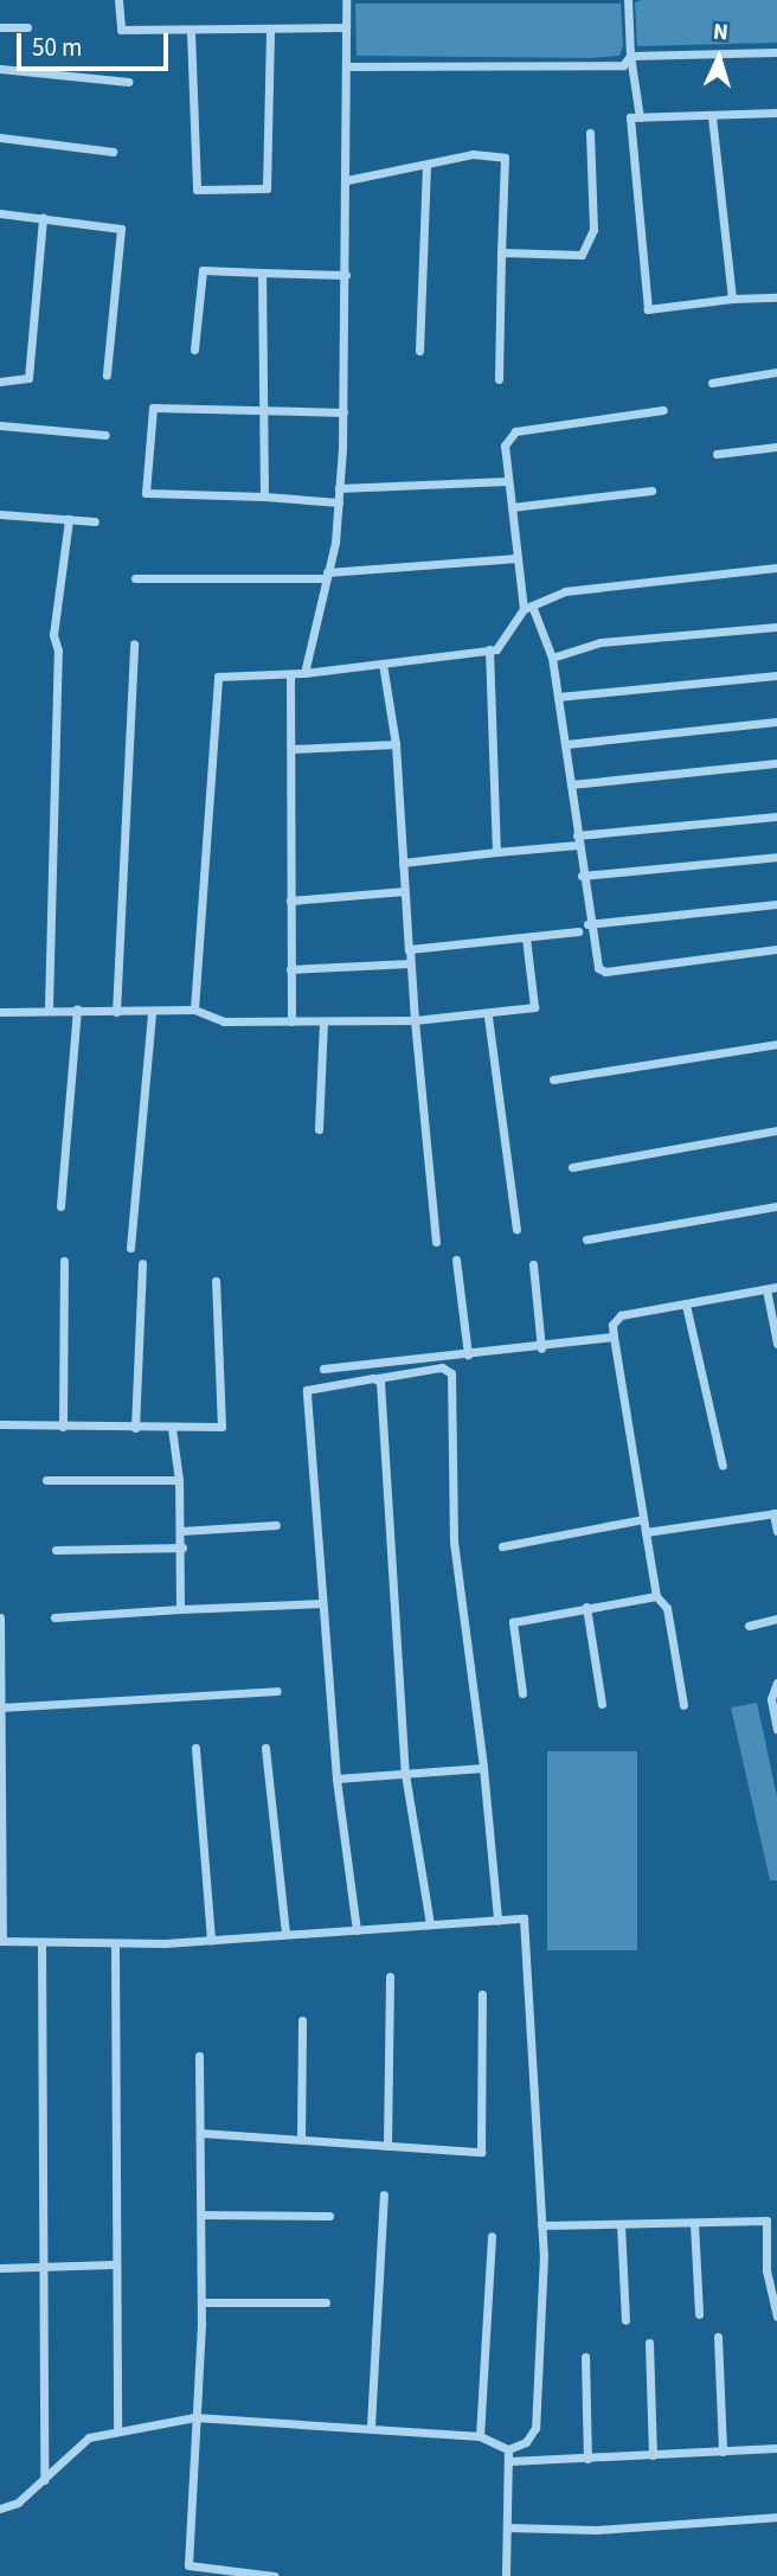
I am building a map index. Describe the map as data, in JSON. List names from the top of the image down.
{
  "scale_bar": "50 m",
  "north": "top"
}
